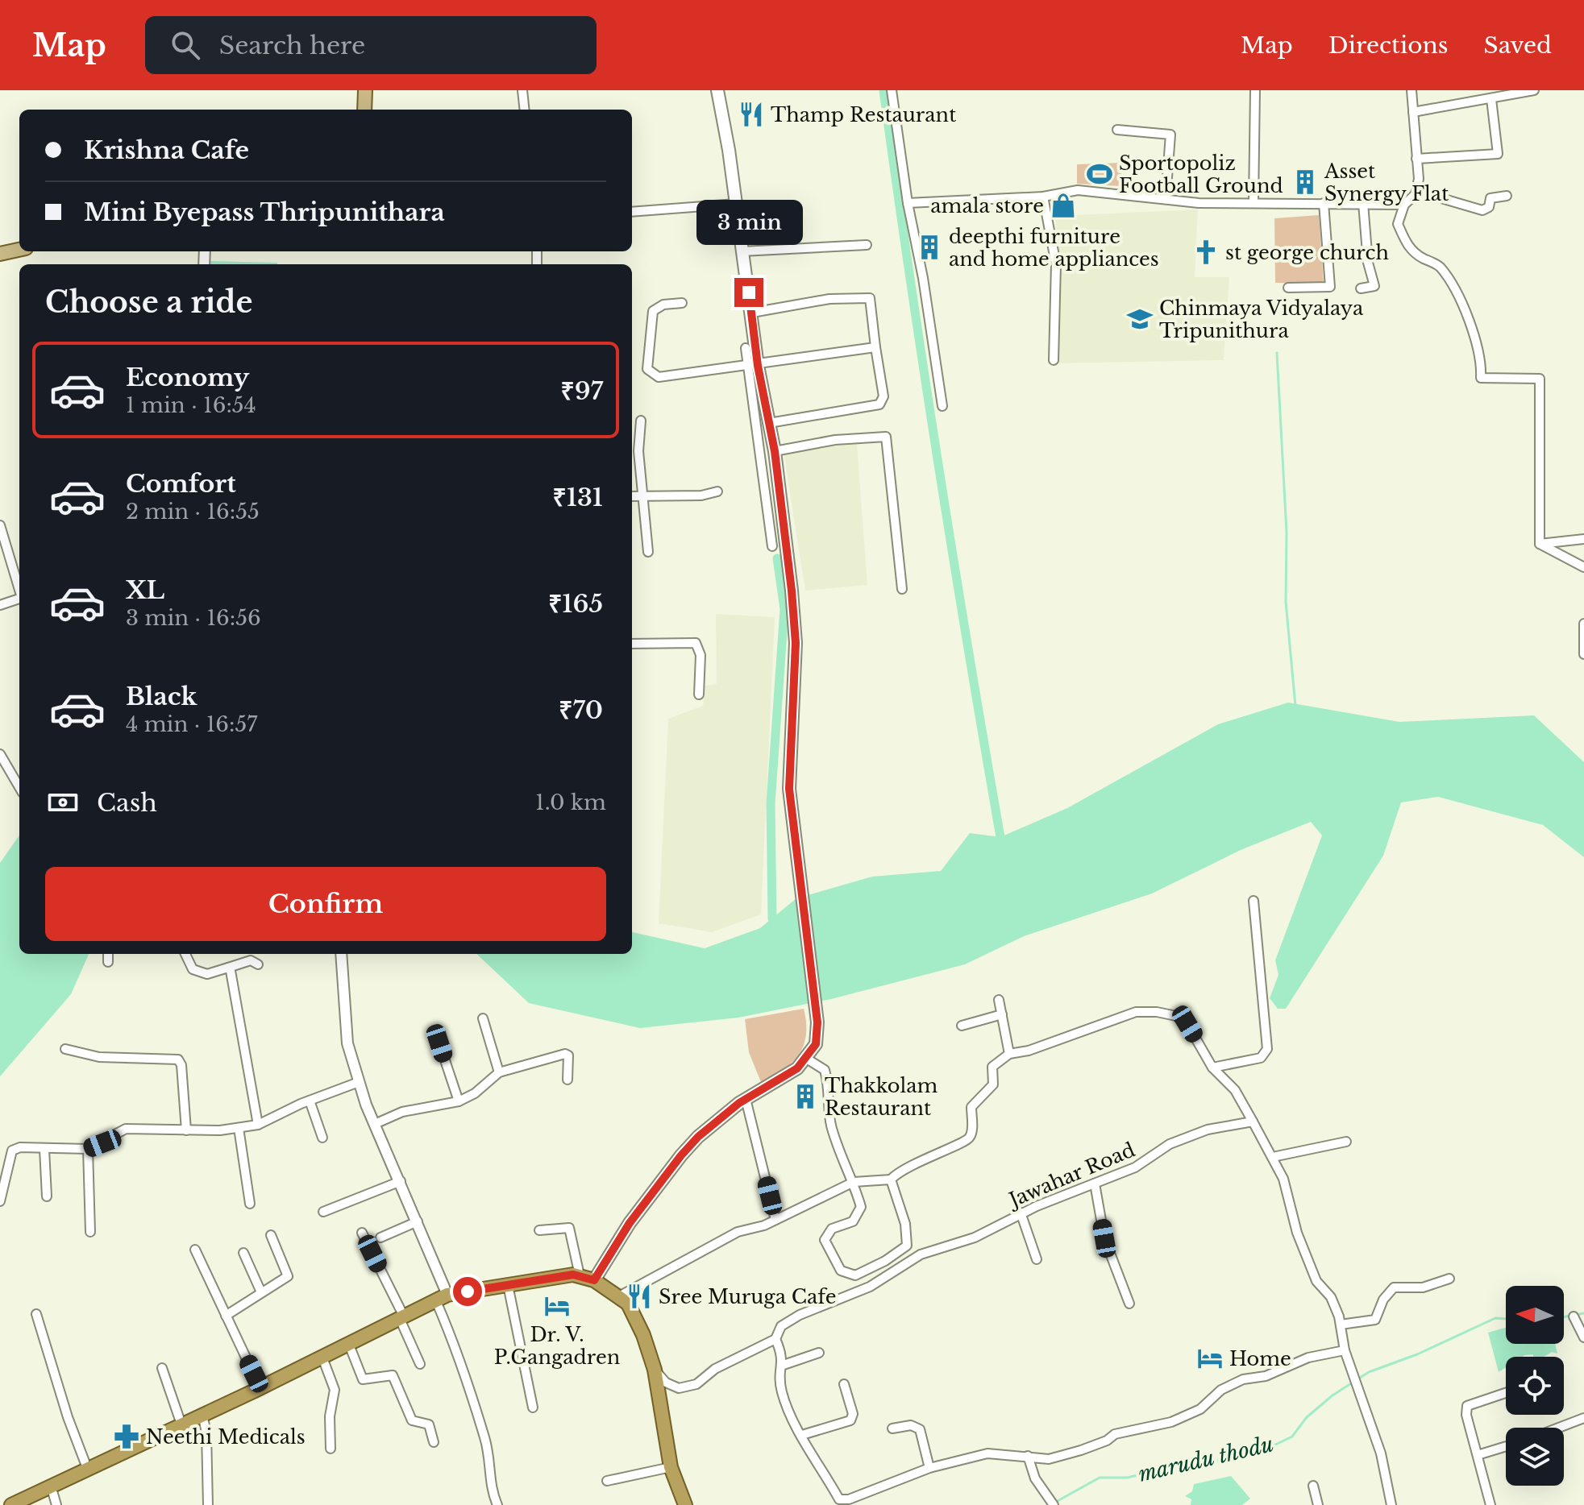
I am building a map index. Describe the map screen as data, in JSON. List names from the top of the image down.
{
  "streets": {
    "street": ["Jawahar Road"]
  },
  "water": ["marudu thodu"],
  "places": {
    "restaurant": ["Thamp Restaurant", "Sree Muruga Cafe"],
    "sports": ["Sportopoliz Football Ground"],
    "building": ["Asset Synergy Flat", "deepthi furniture and home appliances", "Thakkolam Restaurant"],
    "shop": ["amala store"],
    "church": ["st george church"],
    "school or university": ["Chinmaya Vidyalaya Tripunithura"],
    "hotel": ["Dr. V. P.Gangadren", "Home"],
    "pharmacy": ["Neethi Medicals"]
  },
  "north": "left",
  "page": {
    "header": "Map",
    "search": "Search here",
    "nav": ["Map", "Directions", "Saved"],
    "banner": ["Krishna Cafe", "Mini Byepass Thripunithara"],
    "bubble": "3 min",
    "heading": "Choose a ride",
    "list": [
      {
        "name": "Economy",
        "note": "1 min · 16:54",
        "value": "₹97"
      },
      {
        "name": "Comfort",
        "note": "2 min · 16:55",
        "value": "₹131"
      },
      {
        "name": "XL",
        "note": "3 min · 16:56",
        "value": "₹165"
      },
      {
        "name": "Black",
        "note": "4 min · 16:57",
        "value": "₹70"
      }
    ],
    "pay": ["Cash", "1.0 km"],
    "buttons": "Confirm"
  }
}
